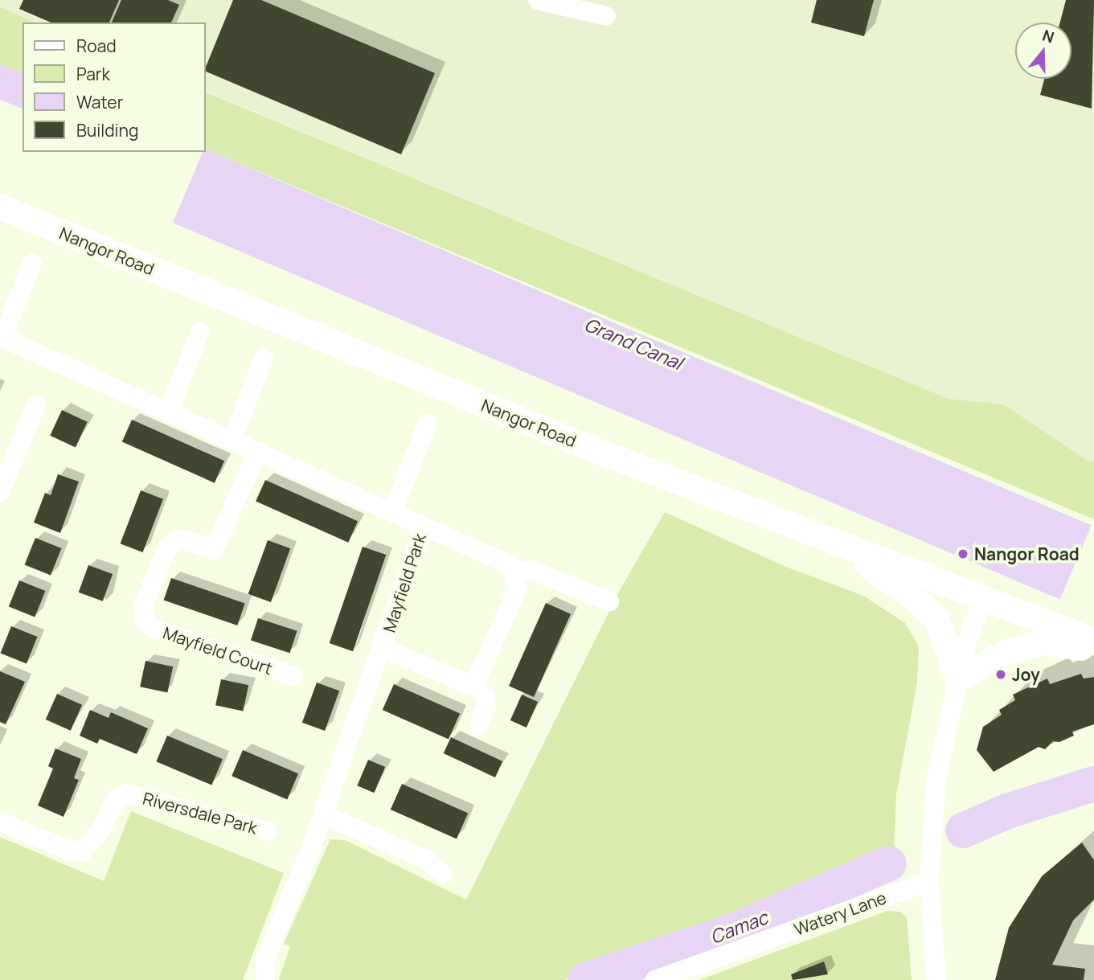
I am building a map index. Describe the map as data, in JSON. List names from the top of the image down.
{
  "streets": {
    "main road": ["Nangor Road"],
    "street": [
      "Mayfield Park",
      "Mayfield Court",
      "Riversdale Park",
      "Watery Lane"
    ]
  },
  "crossings": [
    ["Mayfield Park", "Mayfield Court"]
  ],
  "water": ["Grand Canal", "Camac"],
  "places": ["Nangor Road", "Joy"],
  "legend": [
    "Road",
    "Park",
    "Water",
    "Building"
  ],
  "north": "top"
}
